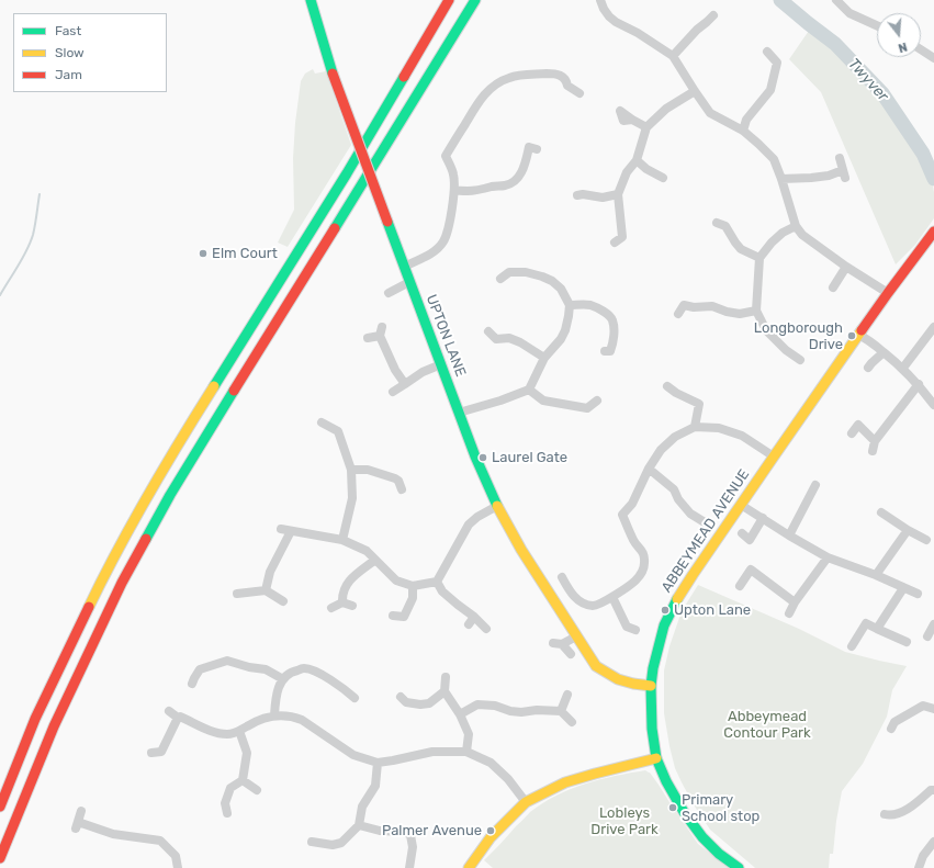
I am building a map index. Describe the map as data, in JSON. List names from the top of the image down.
{
  "streets": {
    "main road": ["UPTON LANE", "ABBEYMEAD AVENUE"]
  },
  "crossings": [
    ["UPTON LANE", "ABBEYMEAD AVENUE"]
  ],
  "water": ["Twyver"],
  "parks": ["Abbeymead Contour Park", "Lobleys Drive Park"],
  "places": [
    "Elm Court",
    "Longborough Drive",
    "Laurel Gate",
    "Upton Lane",
    "Primary School stop",
    "Palmer Avenue"
  ],
  "legend": ["Fast", "Slow", "Jam"],
  "north": "bottom"
}
